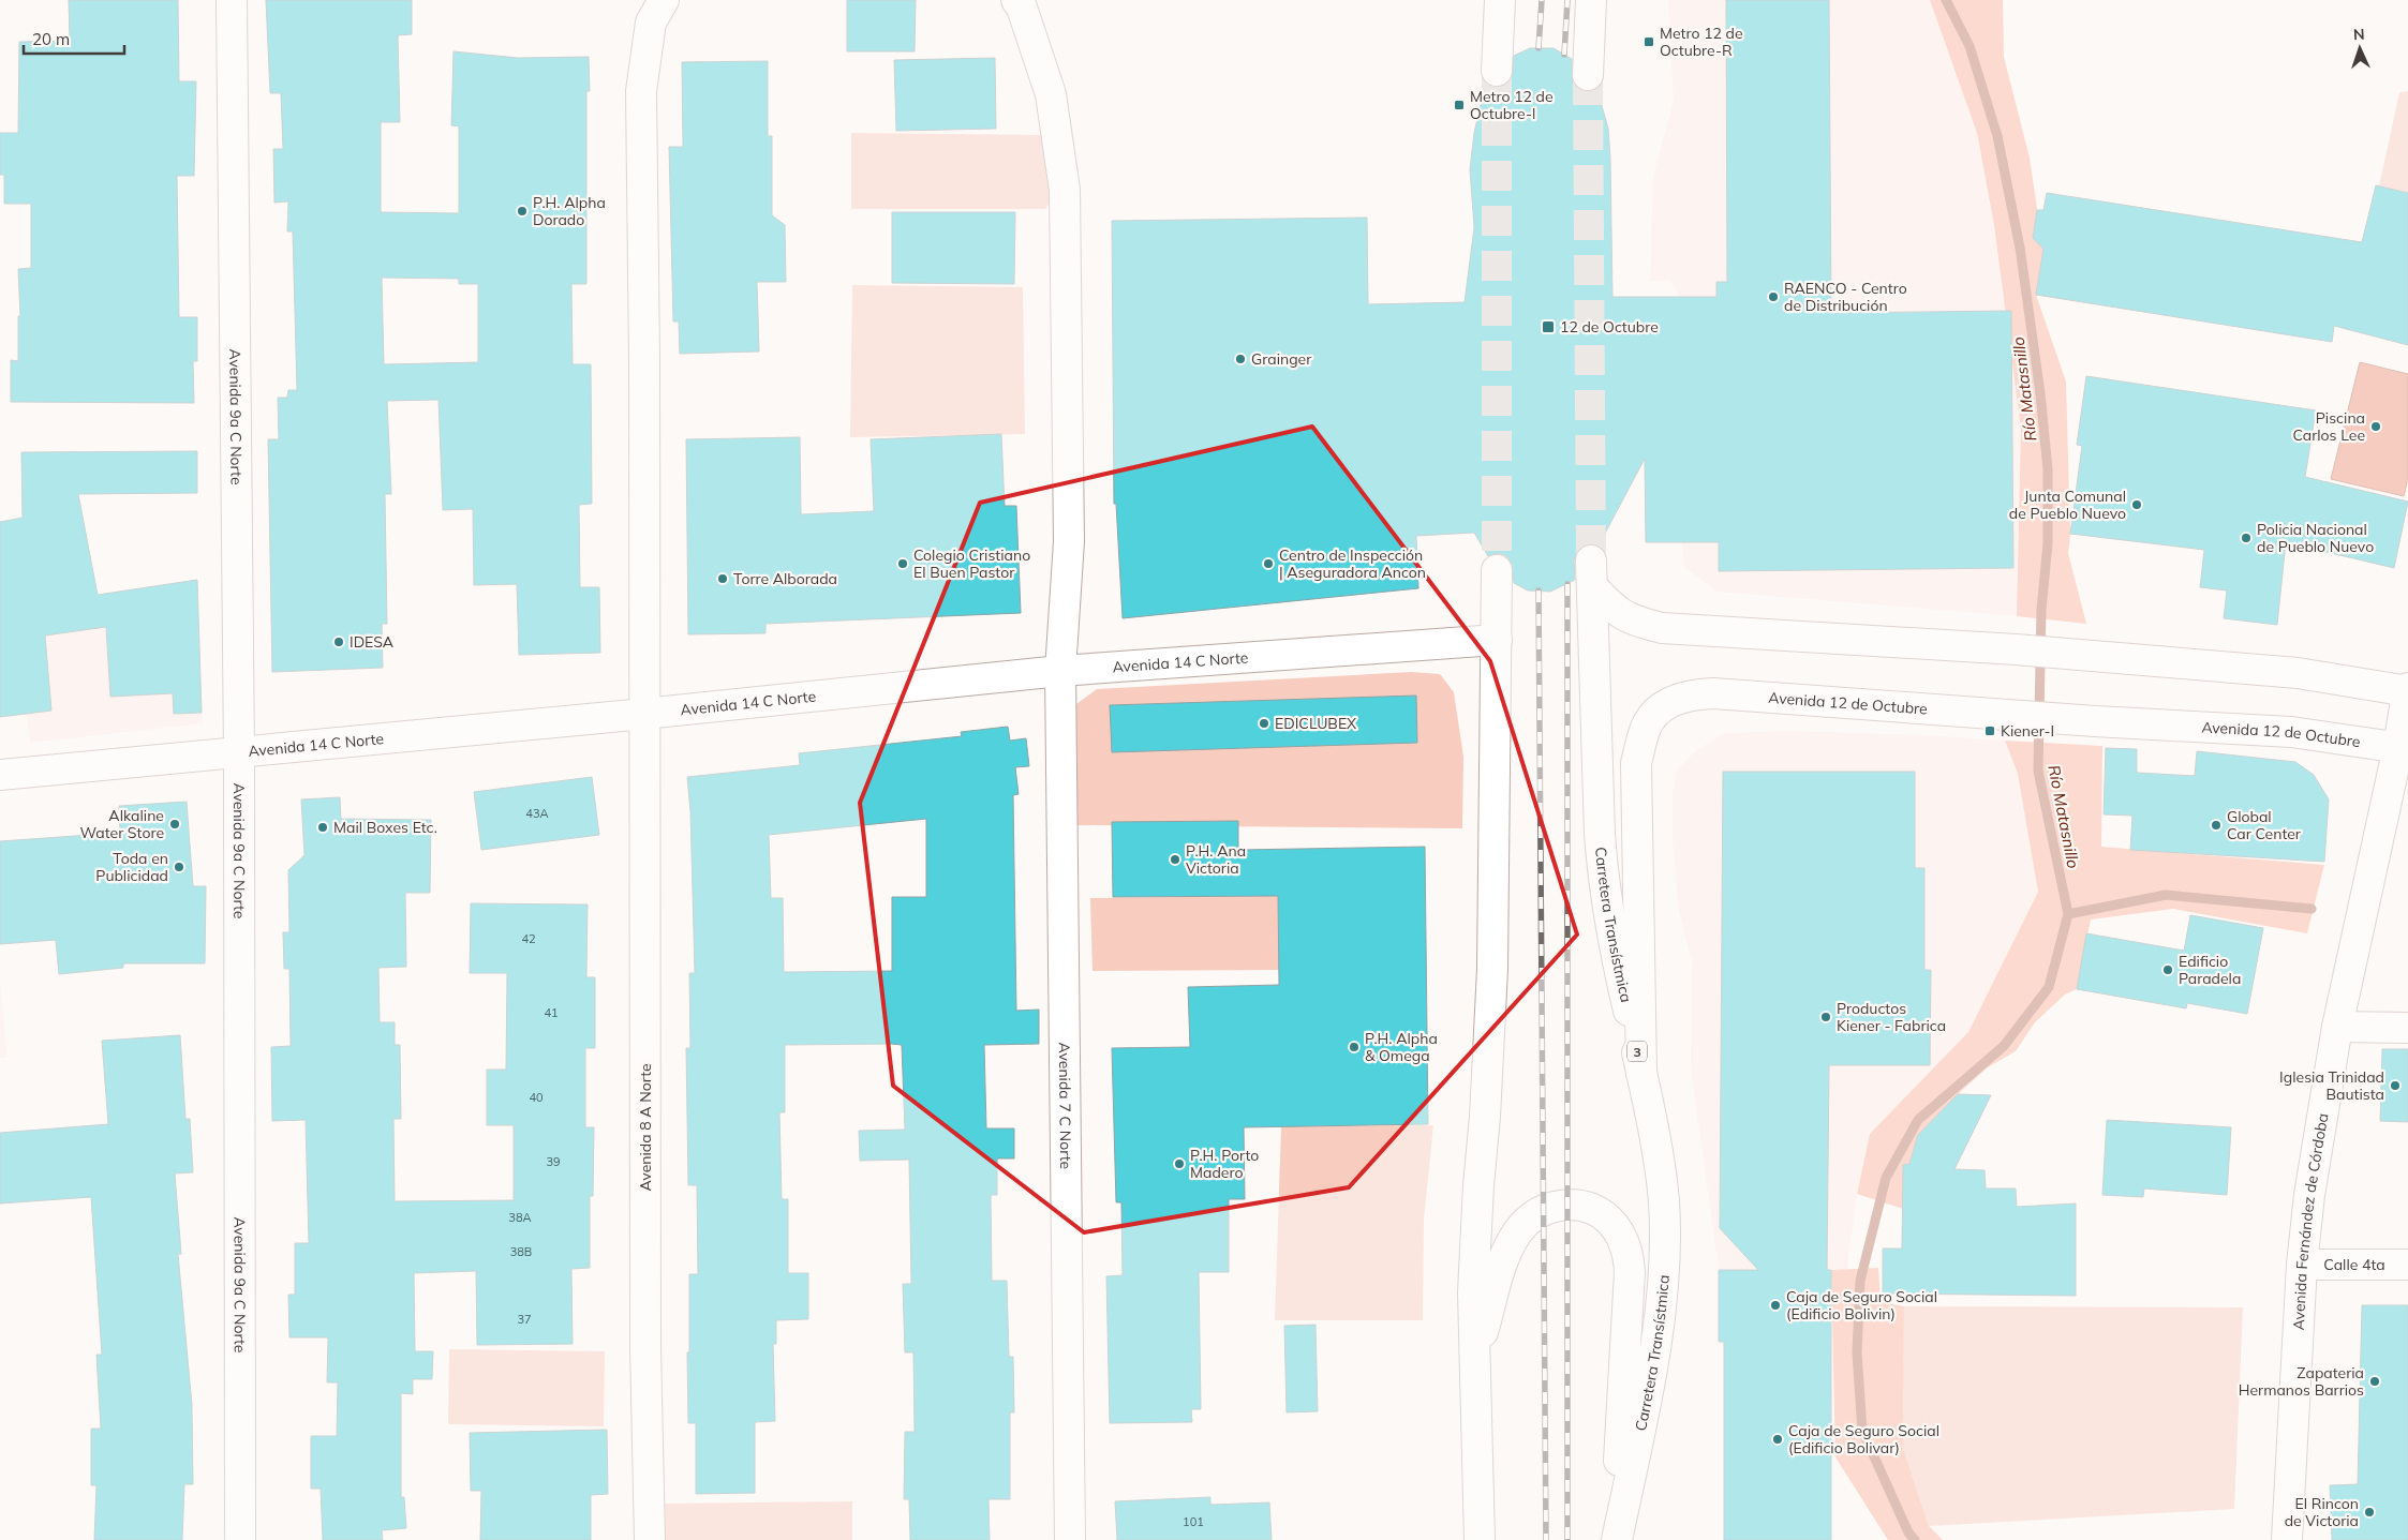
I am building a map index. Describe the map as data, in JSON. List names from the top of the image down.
{
  "streets": {
    "street": [
      "Avenida 9a C Norte",
      "Avenida 14 C Norte",
      "Avenida 12 de Octubre",
      "Carretera Transístmica",
      "3",
      "Avenida 7 C Norte",
      "Avenida 8 A Norte",
      "Avenida Fernández de Córdoba",
      "Calle 4ta"
    ]
  },
  "crossings": [
    ["Avenida 9a C Norte", "Avenida 14 C Norte"],
    ["Avenida 14 C Norte", "Avenida 7 C Norte"],
    ["Avenida 14 C Norte", "Avenida 8 A Norte"],
    ["Avenida 12 de Octubre", "Carretera Transístmica"],
    ["Avenida 12 de Octubre", "Avenida Fernández de Córdoba"],
    ["Carretera Transístmica", "Avenida Fernández de Córdoba"],
    ["Avenida Fernández de Córdoba", "Calle 4ta"]
  ],
  "water": ["Río Matasnillo"],
  "places": {
    "transit": [
      "Metro 12 de Octubre-R",
      "Metro 12 de Octubre-l",
      "12 de Octubre",
      "Kiener-I"
    ],
    "other": [
      "P.H. Alpha Dorado",
      "RAENCO - Centro de Distribución",
      "Grainger",
      "Piscina Carlos Lee",
      "Junta Comunal de Pueblo Nuevo",
      "Policia Nacional de Pueblo Nuevo",
      "Colegio Cristiano El Buen Pastor",
      "Centro de Inspección | Aseguradora Ancon",
      "Torre Alborada",
      "IDESA",
      "EDICLUBEX",
      "Alkaline Water Store",
      "Global Car Center",
      "Mail Boxes Etc.",
      "P.H. Ana Victoria",
      "Toda en Publicidad",
      "Edificio Paradela",
      "Productos Kiener - Fabrica",
      "P.H. Alpha & Omega",
      "Iglesia Trinidad Bautista",
      "P.H. Porto Madero",
      "Caja de Seguro Social (Edificio Bolivin)",
      "Zapateria Hermanos Barrios",
      "Caja de Seguro Social (Edificio Bolivar)",
      "El Rincon de Victoria"
    ]
  },
  "house_numbers": [
    "43A",
    "42",
    "41",
    "40",
    "39",
    "38A",
    "38B",
    "37",
    "101"
  ],
  "scale_bar": "20 m",
  "north": "top"
}
